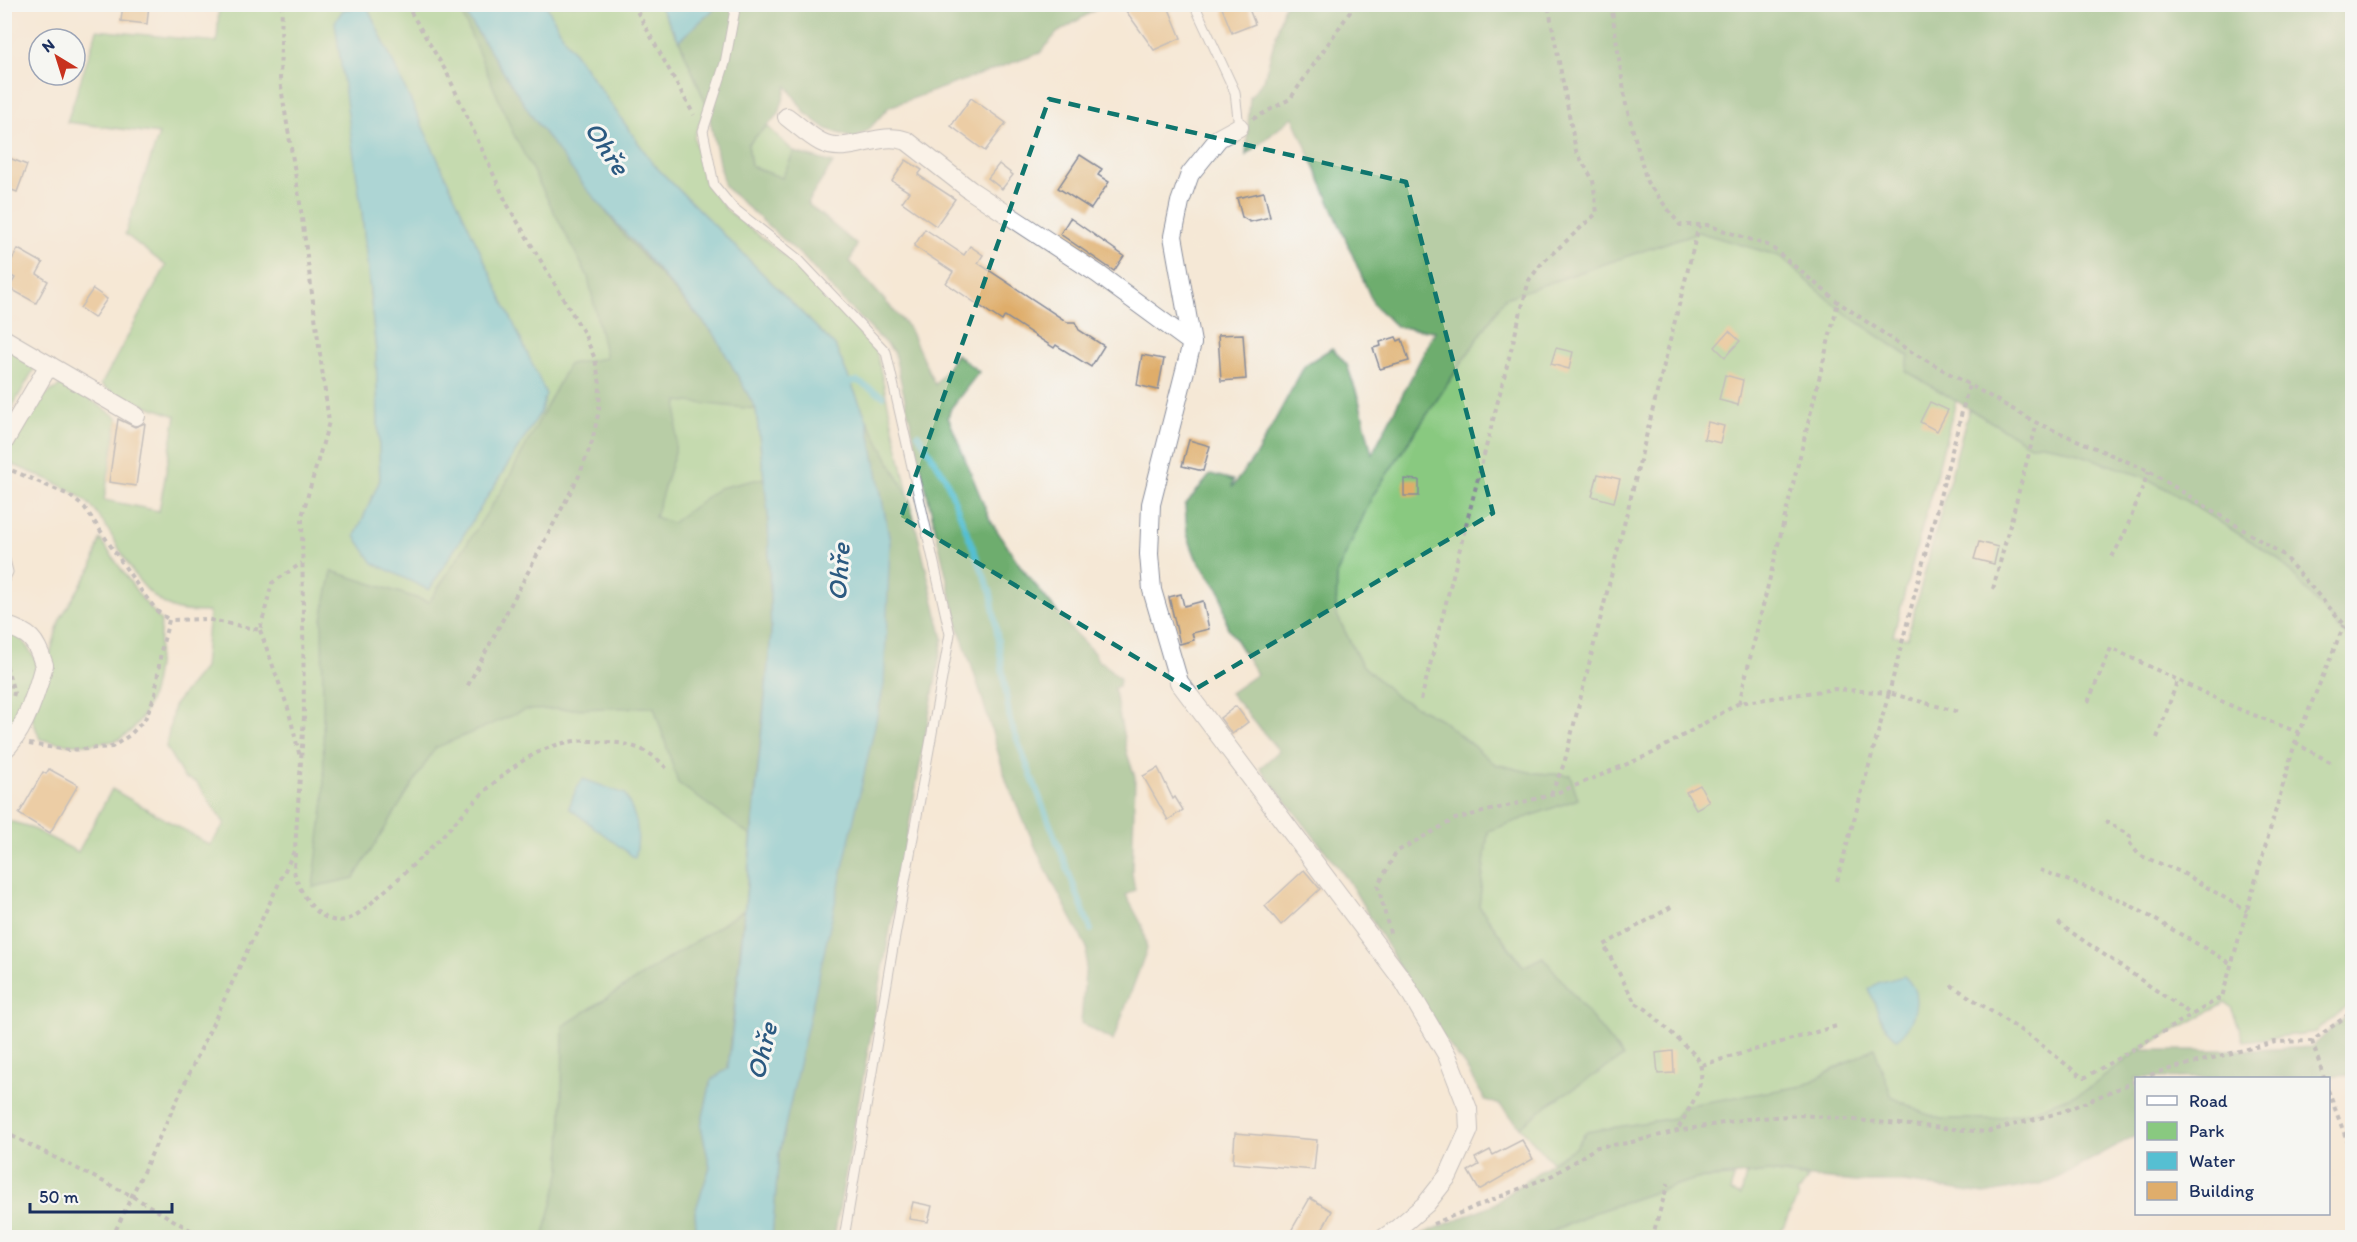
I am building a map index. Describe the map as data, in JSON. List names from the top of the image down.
{
  "water": ["Ohře"],
  "legend": [
    "Road",
    "Park",
    "Water",
    "Building"
  ],
  "scale_bar": "50 m",
  "north": "top left"
}
